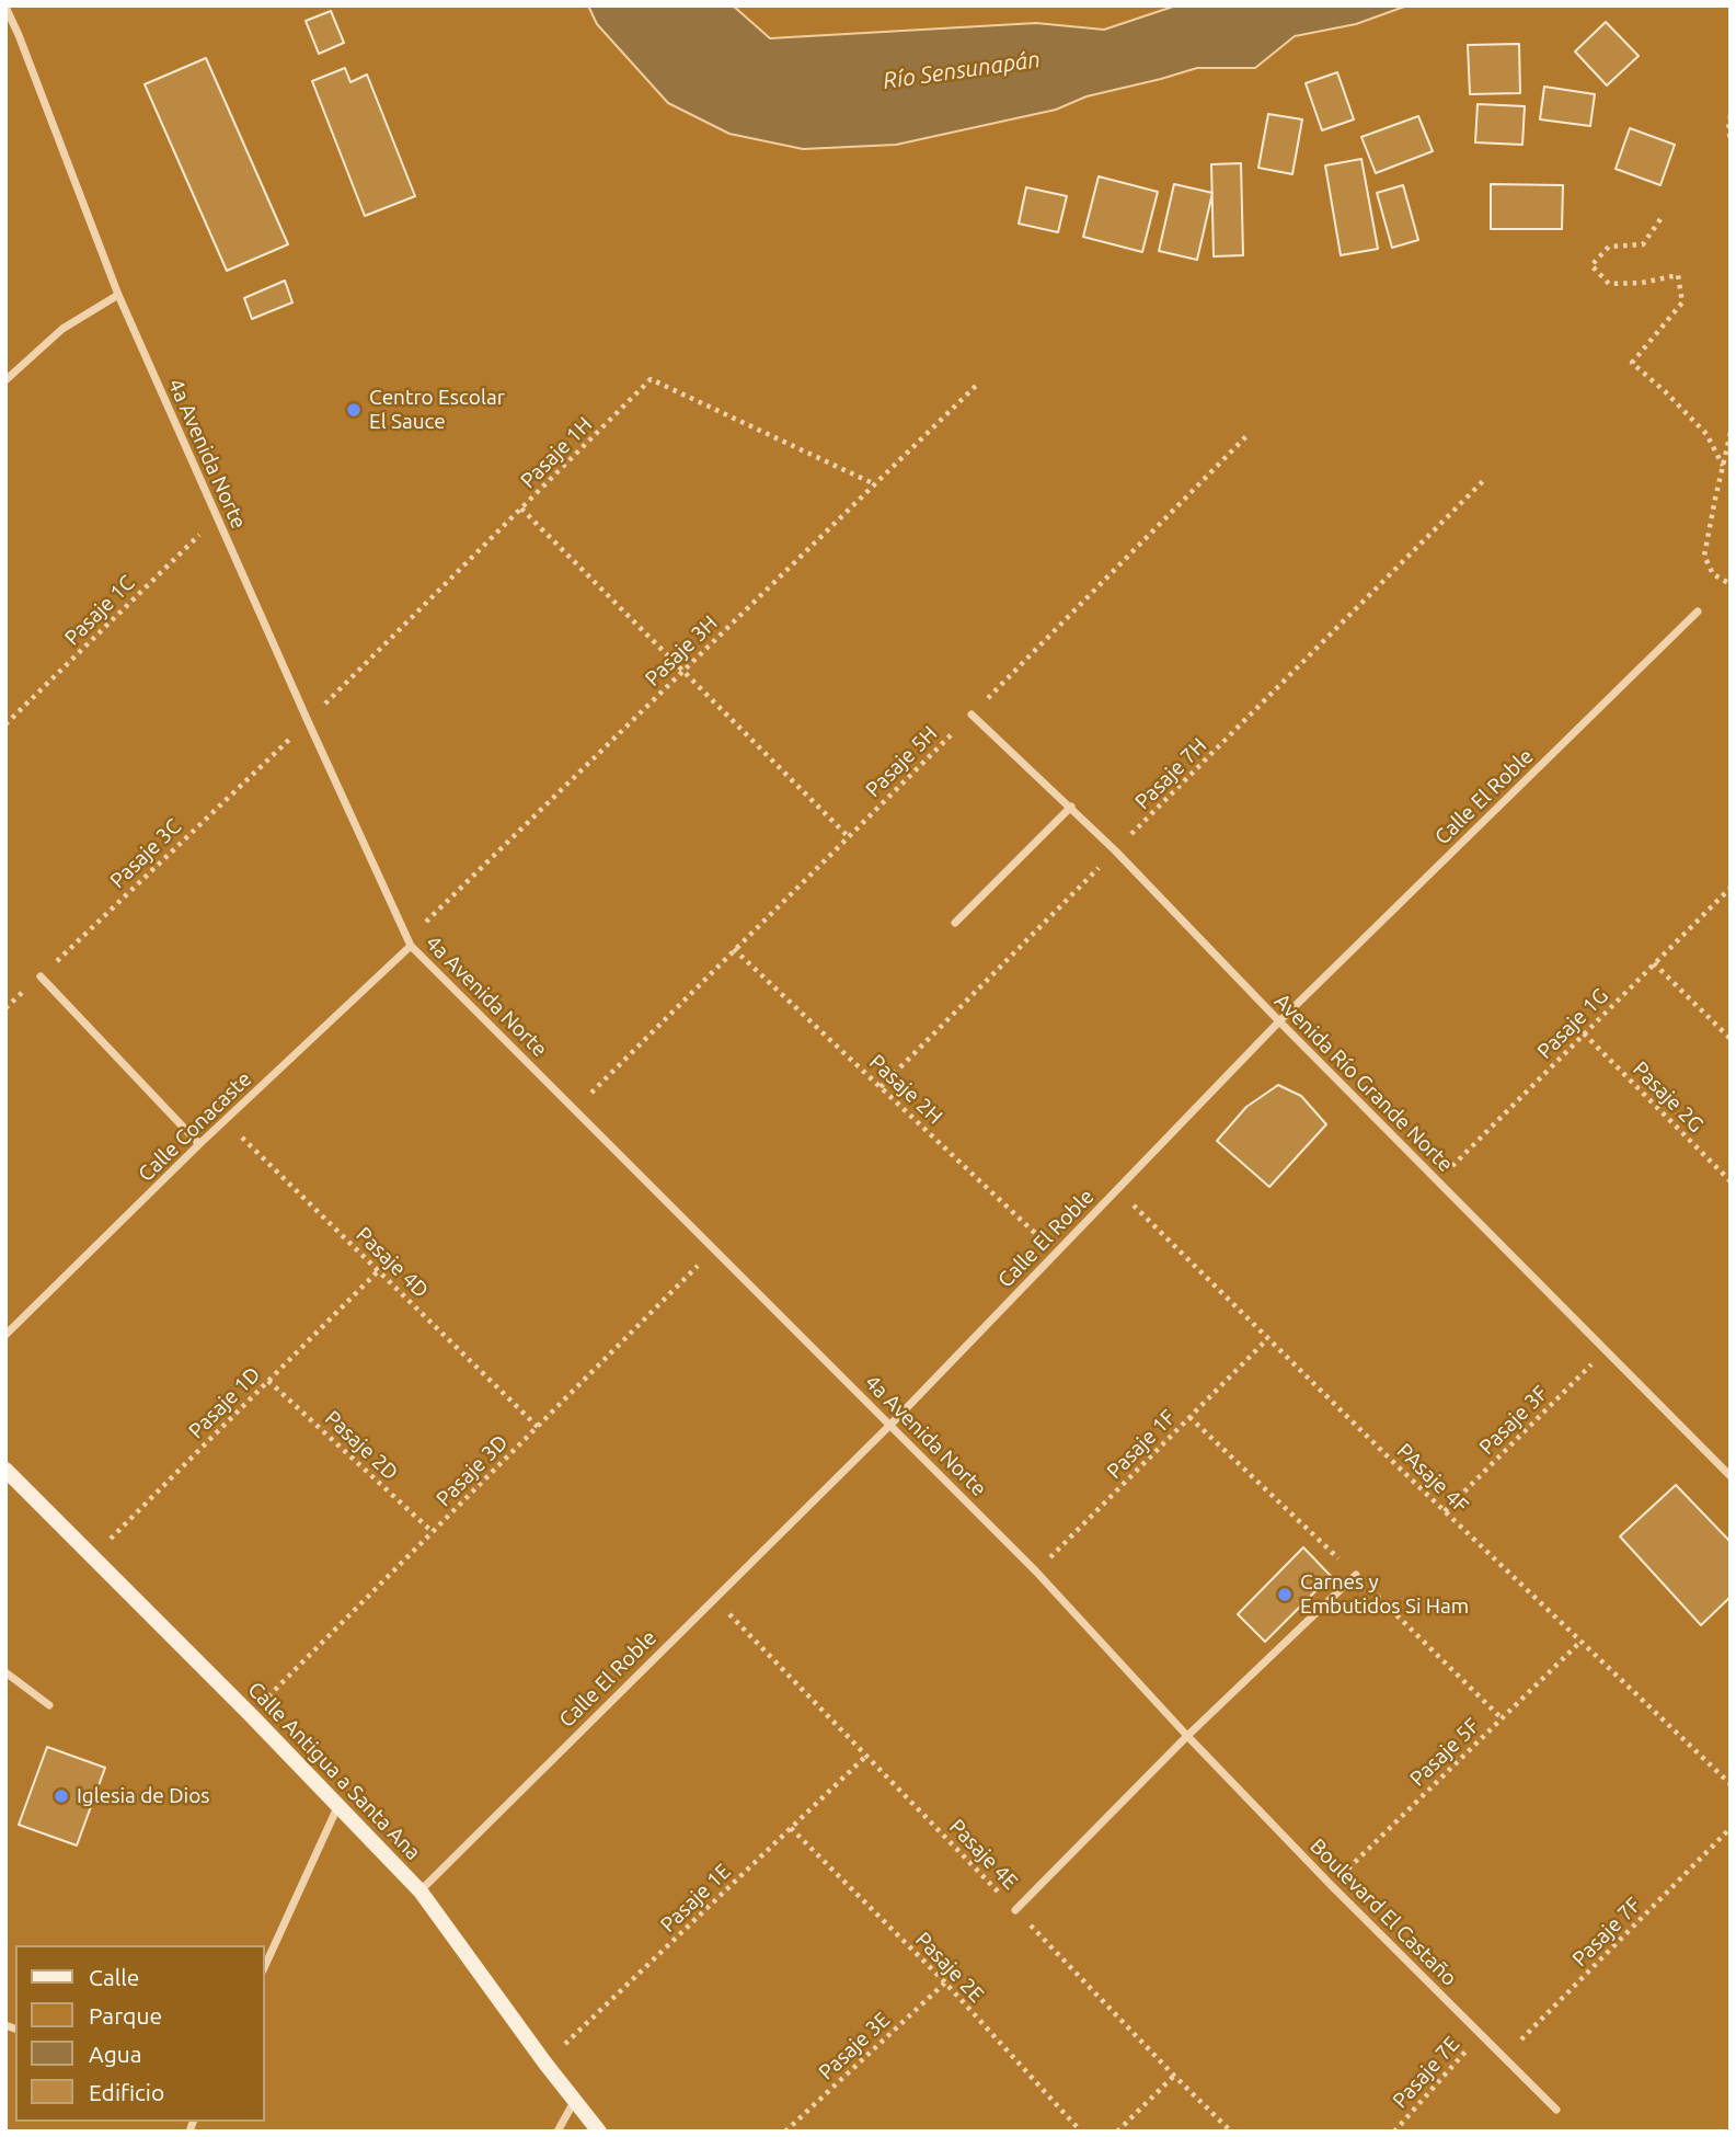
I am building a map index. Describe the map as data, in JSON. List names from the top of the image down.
{
  "streets": {
    "street": [
      "4a Avenida Norte",
      "Calle El Roble",
      "Avenida Río Grande Norte",
      "Calle Conacaste",
      "Calle Antigua a Santa Ana",
      "Boulevard El Castaño"
    ],
    "path": [
      "Pasaje 1H",
      "Pasaje 1C",
      "Pasaje 3H",
      "Pasaje 5H",
      "Pasaje 7H",
      "Pasaje 3C",
      "Pasaje 1G",
      "Pasaje 2H",
      "Pasaje 2G",
      "Pasaje 4D",
      "Pasaje 1D",
      "Pasaje 3F",
      "Pasaje 1F",
      "Pasaje 2D",
      "Pasaje 3D",
      "PAsaje 4F",
      "Pasaje 5F",
      "Pasaje 4E",
      "Pasaje 1E",
      "Pasaje 7F",
      "Pasaje 2E",
      "Pasaje 3E",
      "Pasaje 7E"
    ]
  },
  "crossings": [
    ["Pasaje 1H", "4a Avenida Norte"],
    ["Pasaje 1H", "Pasaje 3H"],
    ["Pasaje 1H", "Pasaje 3C"],
    ["4a Avenida Norte", "Pasaje 1C"],
    ["4a Avenida Norte", "Pasaje 3H"],
    ["4a Avenida Norte", "Pasaje 5H"],
    ["4a Avenida Norte", "Calle El Roble"],
    ["4a Avenida Norte", "Pasaje 3C"],
    ["4a Avenida Norte", "Calle Conacaste"],
    ["4a Avenida Norte", "Pasaje 1F"],
    ["4a Avenida Norte", "Pasaje 3D"],
    ["4a Avenida Norte", "Boulevard El Castaño"],
    ["Pasaje 3H", "Calle Conacaste"],
    ["Pasaje 5H", "Avenida Río Grande Norte"],
    ["Pasaje 5H", "Pasaje 2H"],
    ["Pasaje 7H", "Avenida Río Grande Norte"],
    ["Pasaje 7H", "Pasaje 2H"],
    ["Calle El Roble", "Avenida Río Grande Norte"],
    ["Calle El Roble", "Pasaje 2H"],
    ["Calle El Roble", "PAsaje 4F"],
    ["Calle El Roble", "Calle Antigua a Santa Ana"],
    ["Calle El Roble", "Pasaje 4E"],
    ["Pasaje 1G", "Avenida Río Grande Norte"],
    ["Pasaje 1G", "Pasaje 2G"],
    ["Avenida Río Grande Norte", "Pasaje 3F"],
    ["Calle Conacaste", "Pasaje 4D"],
    ["Pasaje 4D", "Pasaje 1D"],
    ["Pasaje 4D", "Pasaje 3D"],
    ["Pasaje 1D", "Pasaje 2D"],
    ["Pasaje 1D", "Calle Antigua a Santa Ana"],
    ["Pasaje 3F", "PAsaje 4F"],
    ["Pasaje 1F", "PAsaje 4F"],
    ["Pasaje 2D", "Pasaje 3D"],
    ["Pasaje 3D", "Calle Antigua a Santa Ana"],
    ["PAsaje 4F", "Pasaje 5F"],
    ["Pasaje 5F", "Boulevard El Castaño"],
    ["Calle Antigua a Santa Ana", "Pasaje 1E"],
    ["Pasaje 4E", "Pasaje 1E"],
    ["Pasaje 1E", "Pasaje 2E"],
    ["Boulevard El Castaño", "Pasaje 7F"],
    ["Boulevard El Castaño", "Pasaje 7E"],
    ["Pasaje 2E", "Pasaje 3E"]
  ],
  "water": ["Río Sensunapán"],
  "places": ["Centro Escolar El Sauce", "Carnes y Embutidos Si Ham", "Iglesia de Dios"],
  "legend": [
    "Calle",
    "Parque",
    "Agua",
    "Edificio"
  ]
}
